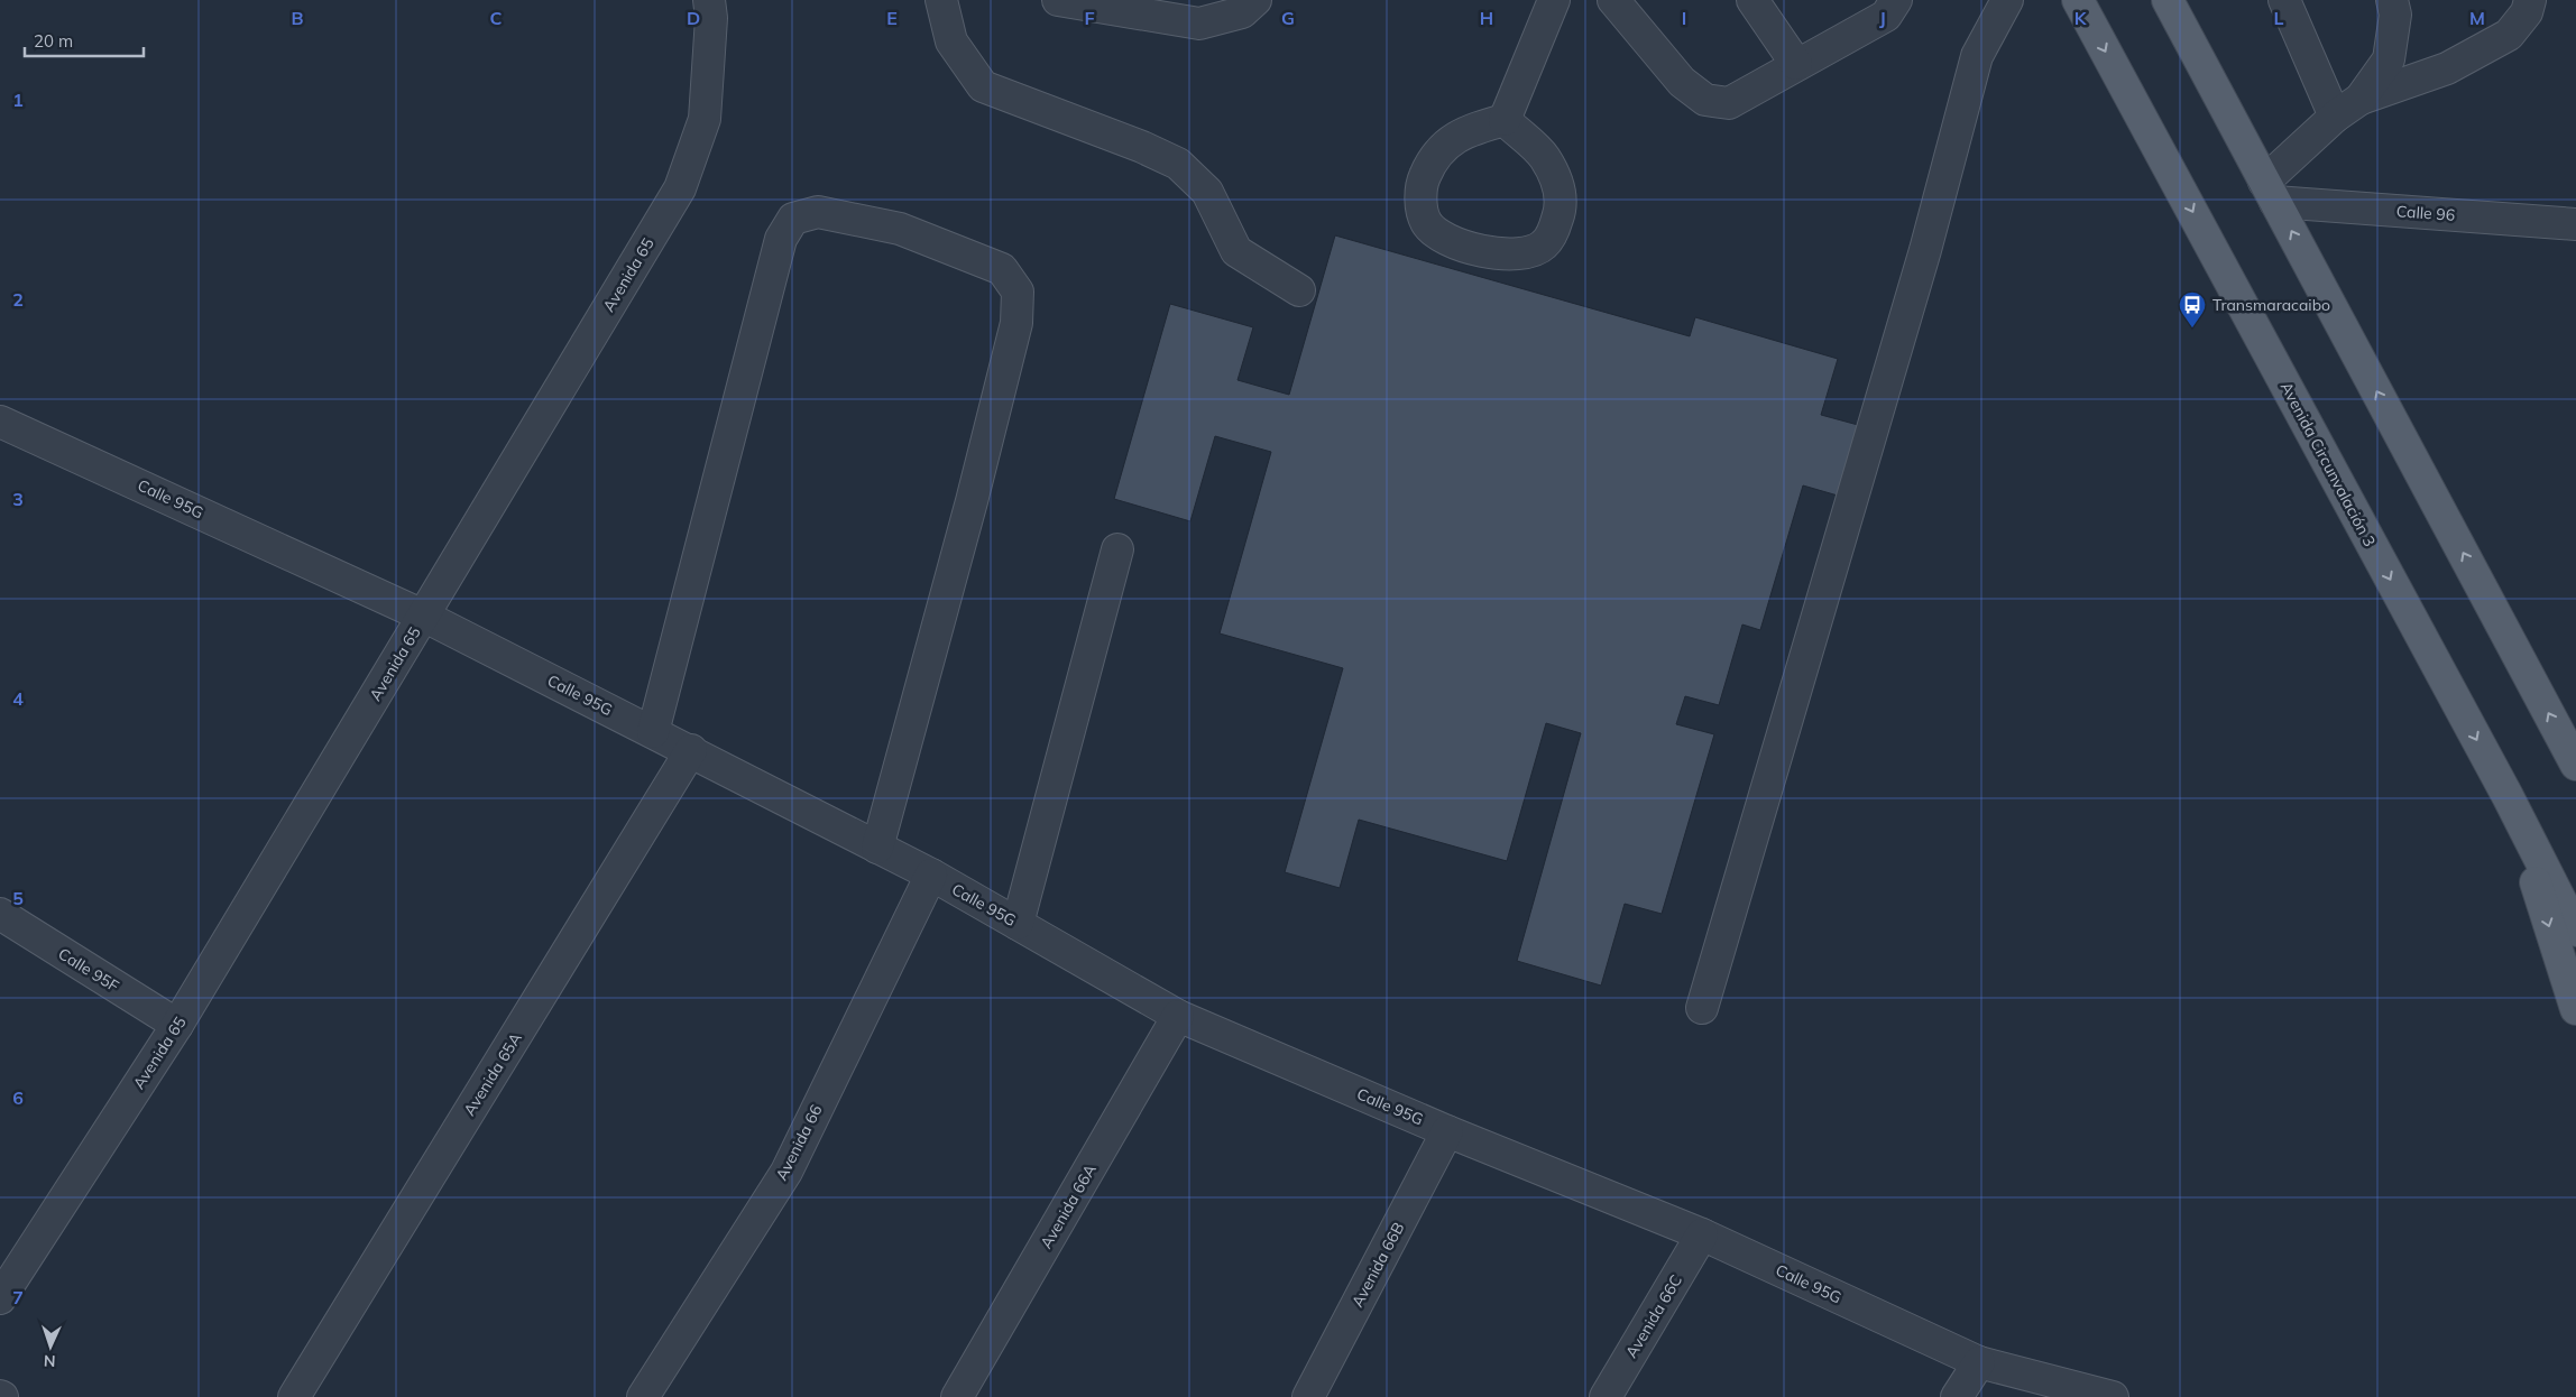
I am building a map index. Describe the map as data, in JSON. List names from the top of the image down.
{
  "streets": {
    "main road": ["Avenida Circunvalación 3"],
    "street": [
      "Calle 96",
      "Avenida 65",
      "Calle 95G",
      "Calle 95F",
      "Avenida 65A",
      "Avenida 66",
      "Avenida 66A",
      "Avenida 66B",
      "Avenida 66C"
    ]
  },
  "crossings": [
    ["Avenida 65", "Calle 95G"],
    ["Avenida 65", "Calle 95F"],
    ["Calle 95G", "Avenida 65A"],
    ["Calle 95G", "Avenida 66"],
    ["Calle 95G", "Avenida 66A"],
    ["Calle 95G", "Avenida 66B"],
    ["Calle 95G", "Avenida 66C"]
  ],
  "places": {
    "bus stop": ["Transmaracaibo"]
  },
  "scale_bar": "20 m",
  "north": "bottom",
  "grid": {
    "columns": [
      "B",
      "C",
      "D",
      "E",
      "F",
      "G",
      "H",
      "I",
      "J",
      "K",
      "L",
      "M"
    ],
    "rows": [
      "1",
      "2",
      "3",
      "4",
      "5",
      "6",
      "7"
    ]
  }
}
